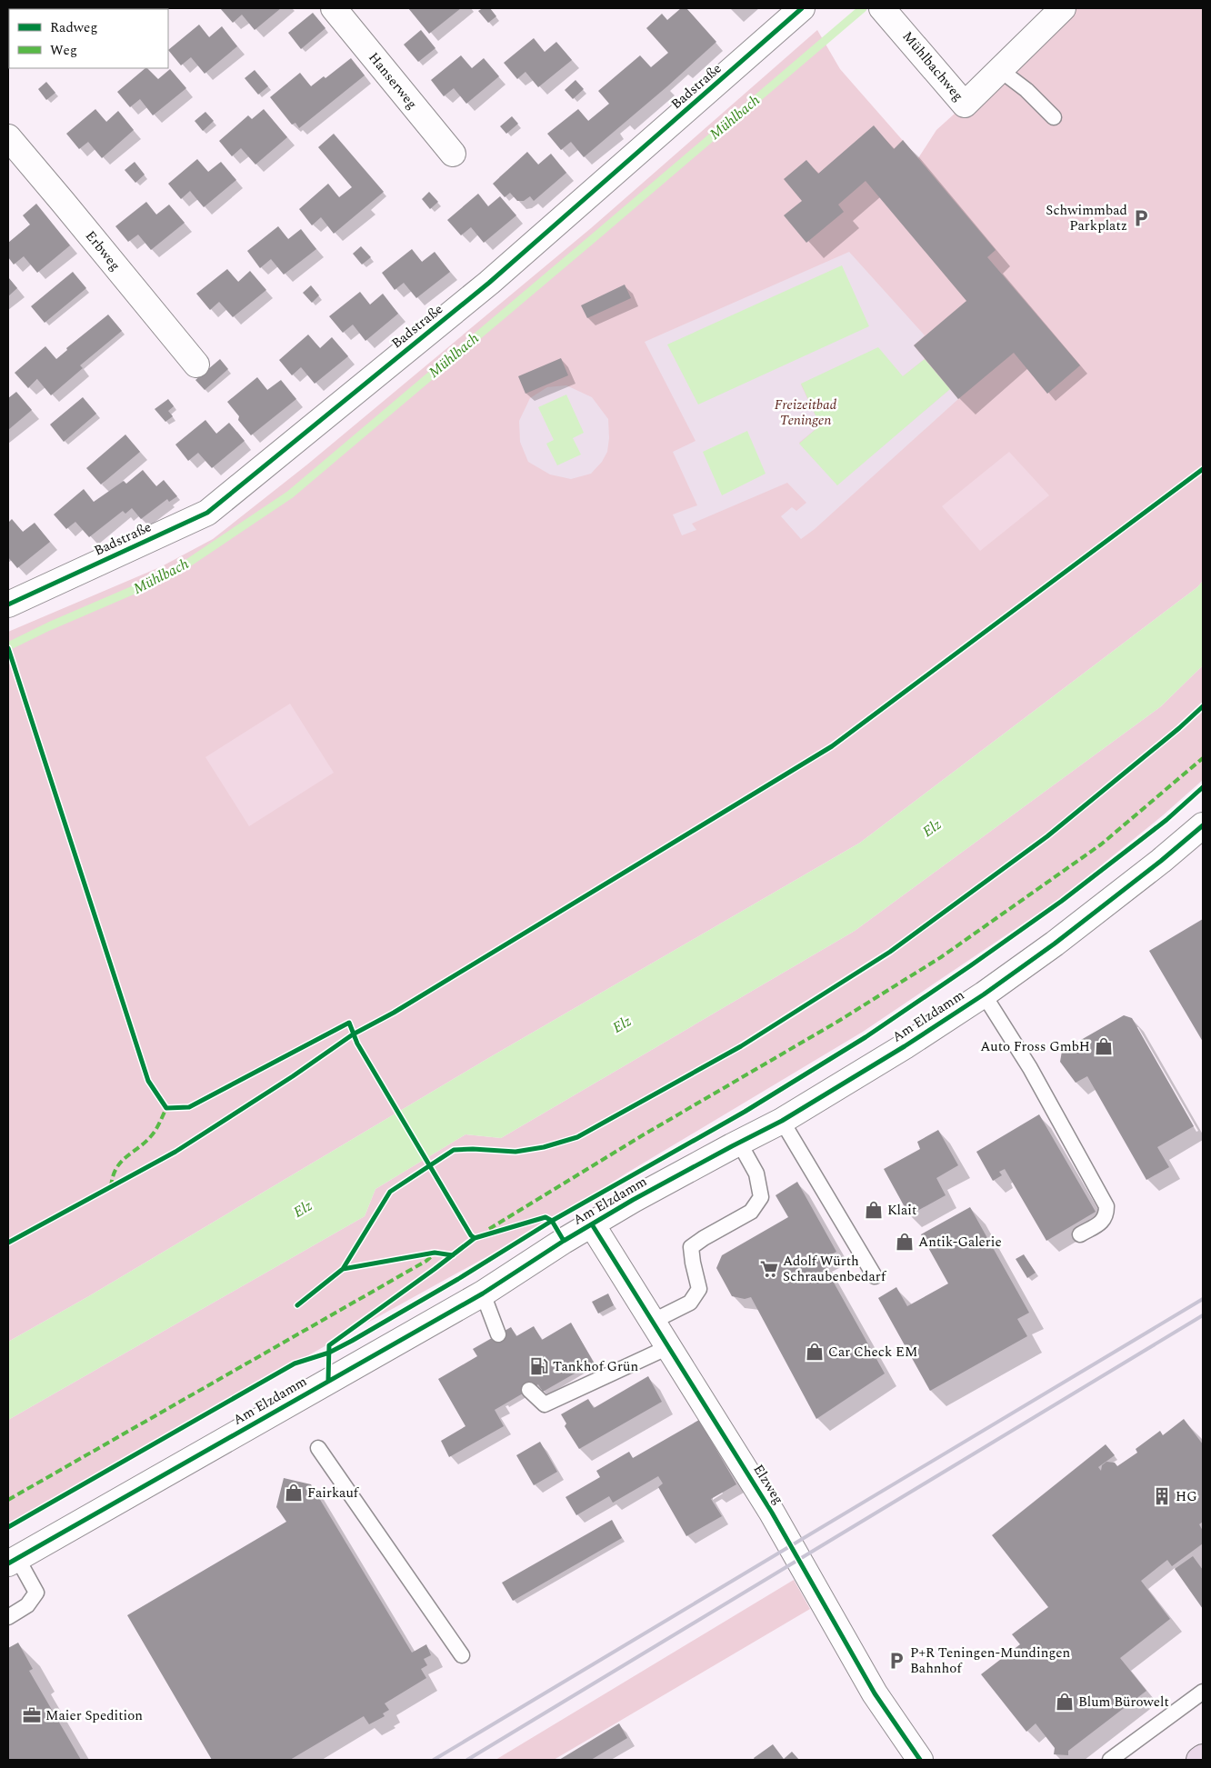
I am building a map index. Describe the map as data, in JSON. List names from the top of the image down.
{
  "streets": {
    "street": [
      "Mühlbachweg",
      "Hanserweg",
      "Badstraße",
      "Erbweg",
      "Am Elzdamm",
      "Elzweg"
    ]
  },
  "crossings": [
    ["Am Elzdamm", "Elzweg"]
  ],
  "water": ["Mühlbach", "Elz"],
  "parks": ["Freizeitbad Teningen"],
  "places": {
    "parking": ["Schwimmbad Parkplatz", "P+R Teningen-Mundingen Bahnhof"],
    "shop": [
      "Auto Fross GmbH",
      "Klait",
      "Antik-Galerie",
      "Car Check EM",
      "Fairkauf",
      "Blum Bürowelt"
    ],
    "supermarket": ["Adolf Würth Schraubenbedarf"],
    "fuel station": ["Tankhof Grün"],
    "building": ["HG"],
    "office": ["Maier Spedition"]
  },
  "legend": ["Radweg", "Weg"]
}
